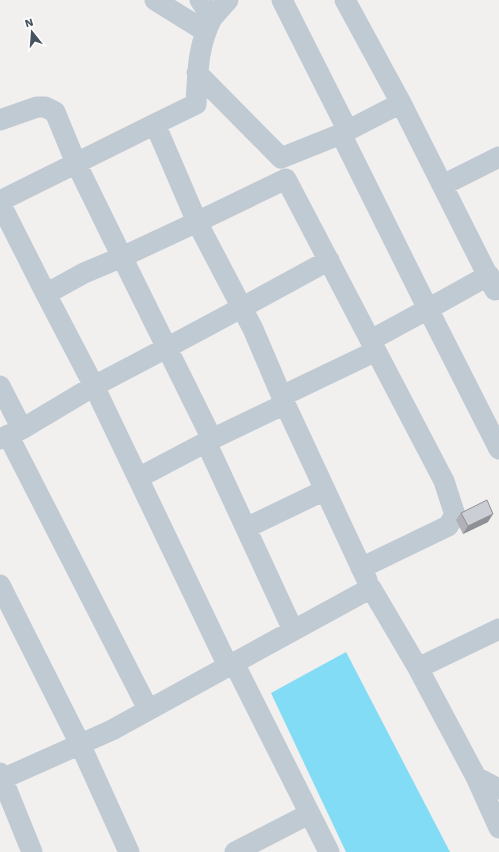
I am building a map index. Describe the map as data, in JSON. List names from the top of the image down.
{
  "north": "top"
}
